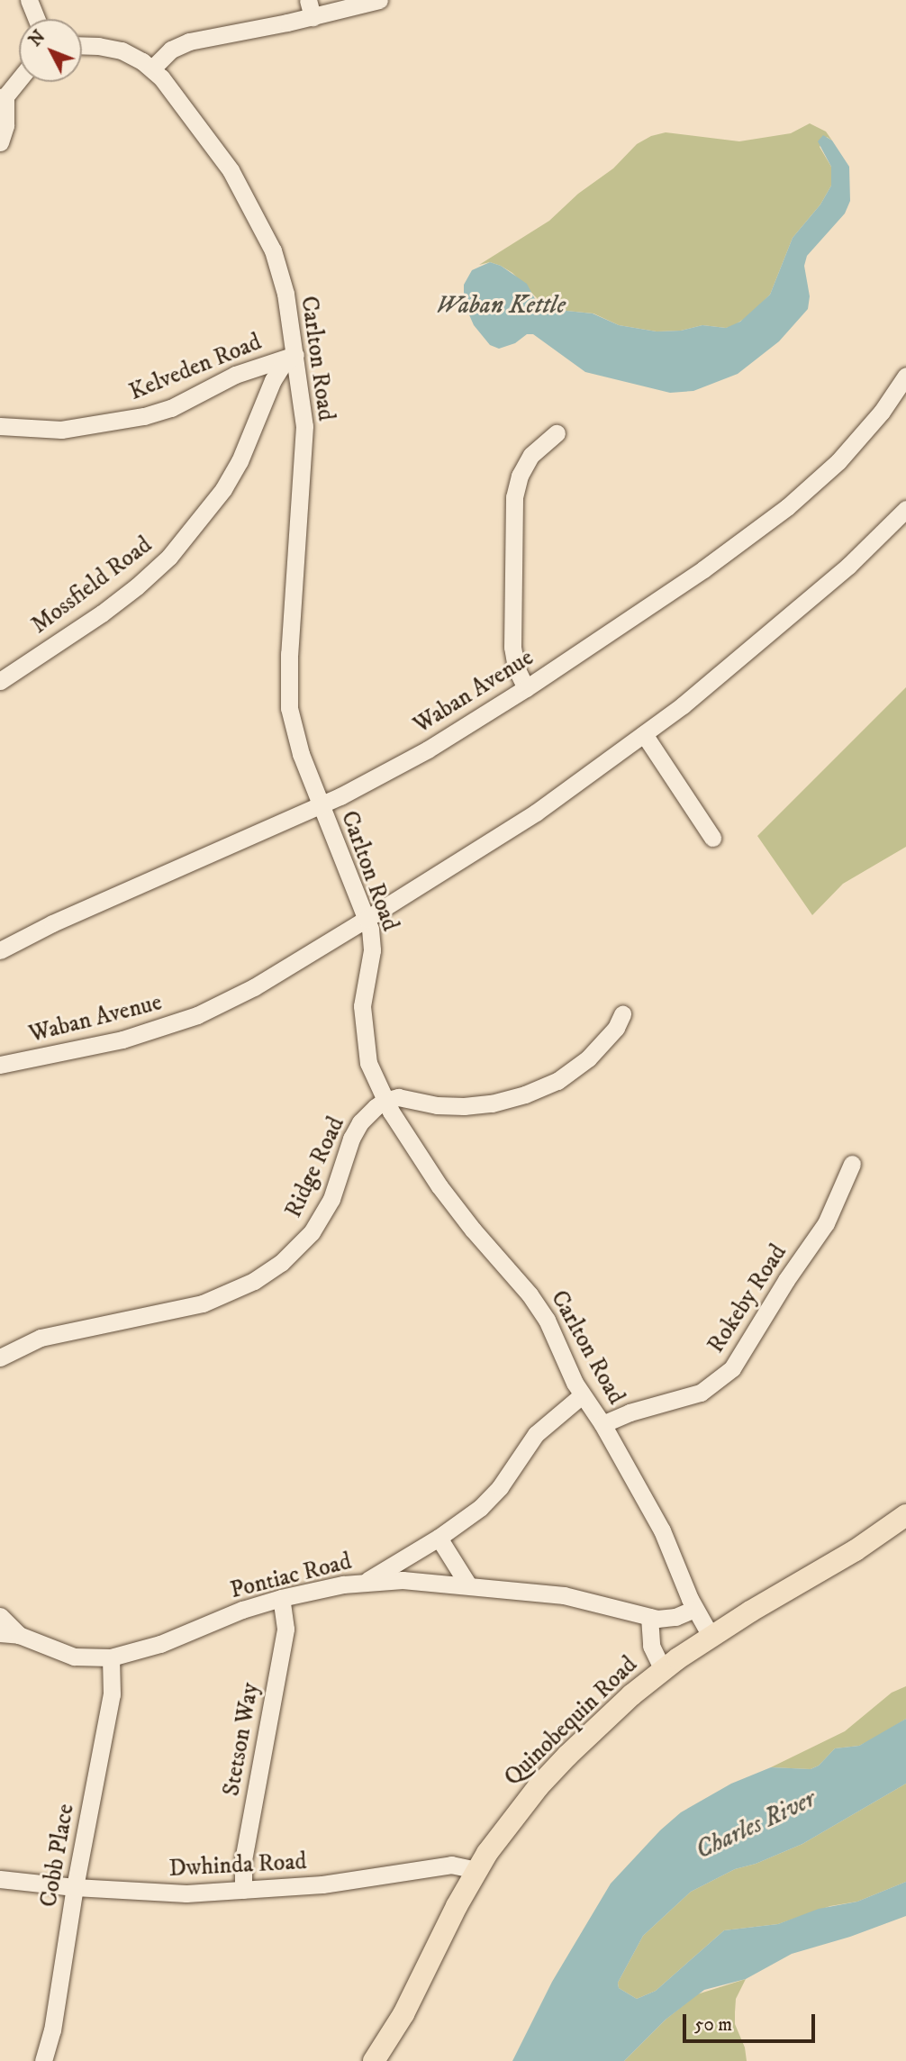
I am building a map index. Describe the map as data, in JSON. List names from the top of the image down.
{
  "streets": {
    "main road": ["Quinobequin Road"],
    "street": [
      "Carlton Road",
      "Kelveden Road",
      "Mossfield Road",
      "Waban Avenue",
      "Ridge Road",
      "Rokeby Road",
      "Pontiac Road",
      "Stetson Way",
      "Cobb Place",
      "Dwhinda Road"
    ]
  },
  "crossings": [
    ["Carlton Road", "Kelveden Road"],
    ["Carlton Road", "Mossfield Road"],
    ["Carlton Road", "Waban Avenue"],
    ["Carlton Road", "Ridge Road"],
    ["Carlton Road", "Rokeby Road"],
    ["Carlton Road", "Pontiac Road"],
    ["Carlton Road", "Quinobequin Road"],
    ["Kelveden Road", "Mossfield Road"],
    ["Pontiac Road", "Stetson Way"],
    ["Pontiac Road", "Cobb Place"],
    ["Quinobequin Road", "Dwhinda Road"],
    ["Stetson Way", "Dwhinda Road"],
    ["Cobb Place", "Dwhinda Road"]
  ],
  "water": ["Waban Kettle", "Charles River"],
  "scale_bar": "50 m",
  "north": "top left"
}
